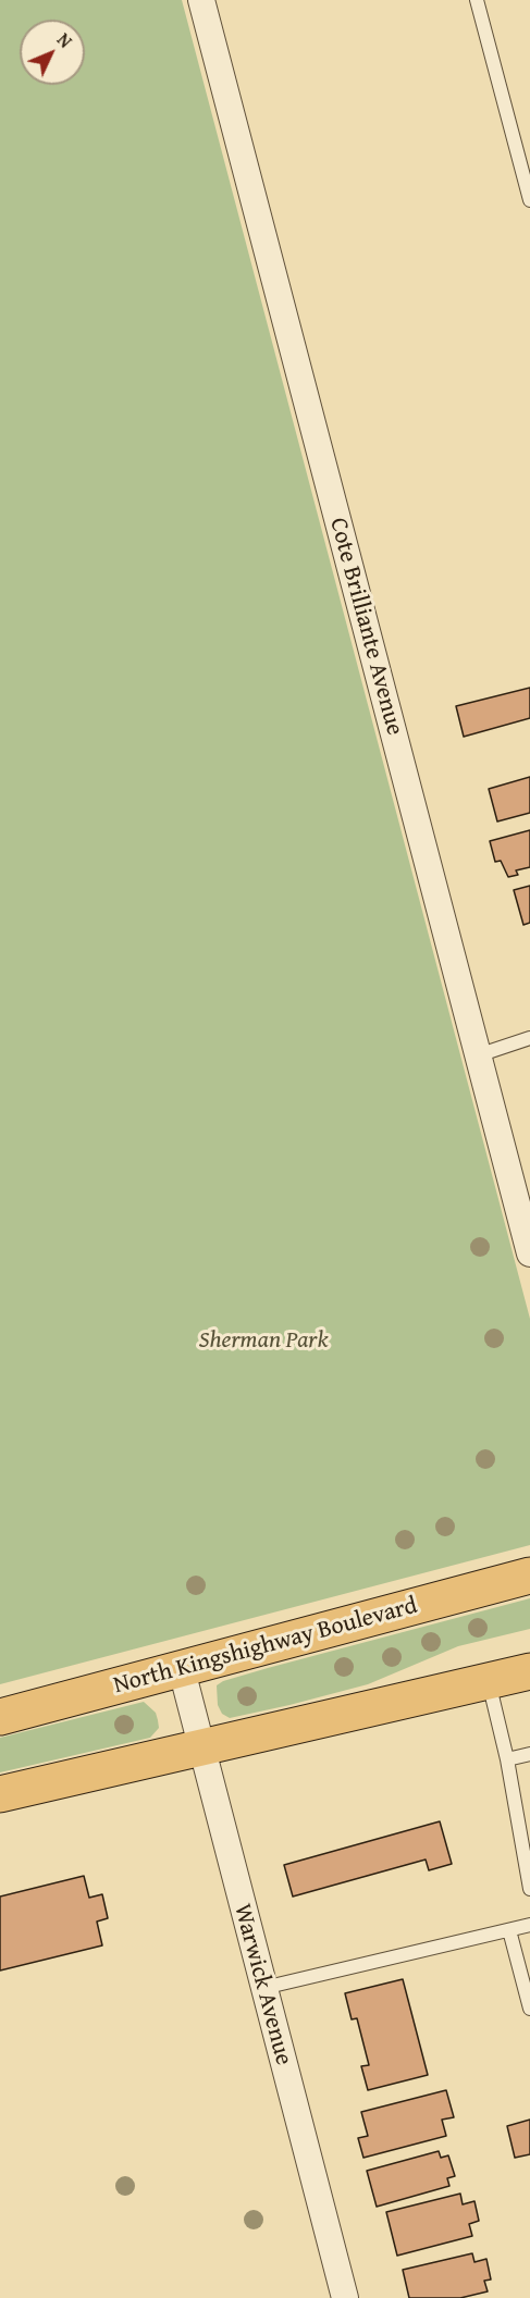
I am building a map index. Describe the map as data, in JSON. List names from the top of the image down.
{
  "streets": {
    "main road": ["North Kingshighway Boulevard"],
    "street": ["Cote Brilliante Avenue", "Warwick Avenue"]
  },
  "crossings": [
    ["North Kingshighway Boulevard", "Warwick Avenue"]
  ],
  "parks": ["Sherman Park"],
  "north": "top right"
}
